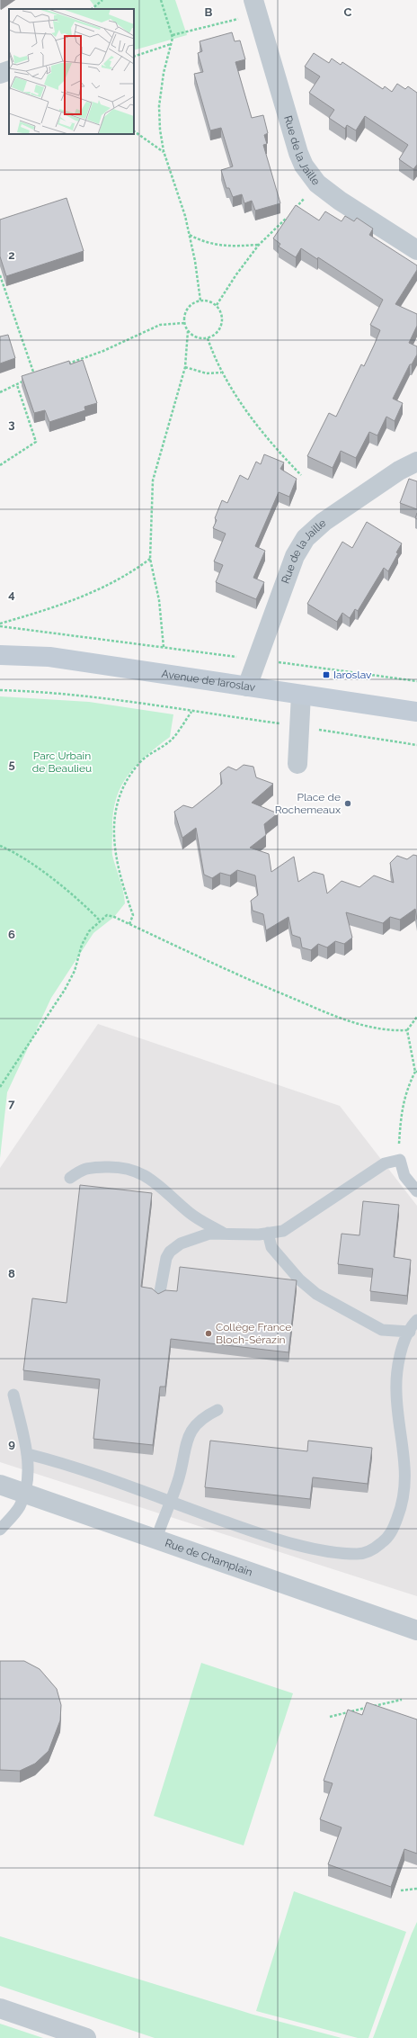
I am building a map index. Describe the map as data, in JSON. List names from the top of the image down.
{
  "streets": {
    "street": ["Rue de la Jaille", "Avenue de Iaroslav", "Rue de Champlain"]
  },
  "crossings": [
    ["Rue de la Jaille", "Avenue de Iaroslav"]
  ],
  "parks": ["Parc Urbain de Beaulieu"],
  "places": {
    "transit": ["Iaroslav"],
    "other": ["Place de Rochemeaux", "Collège France Bloch-Sérazin"]
  },
  "grid": {
    "columns": ["B", "C"],
    "rows": [
      "2",
      "3",
      "4",
      "5",
      "6",
      "7",
      "8",
      "9"
    ]
  }
}
